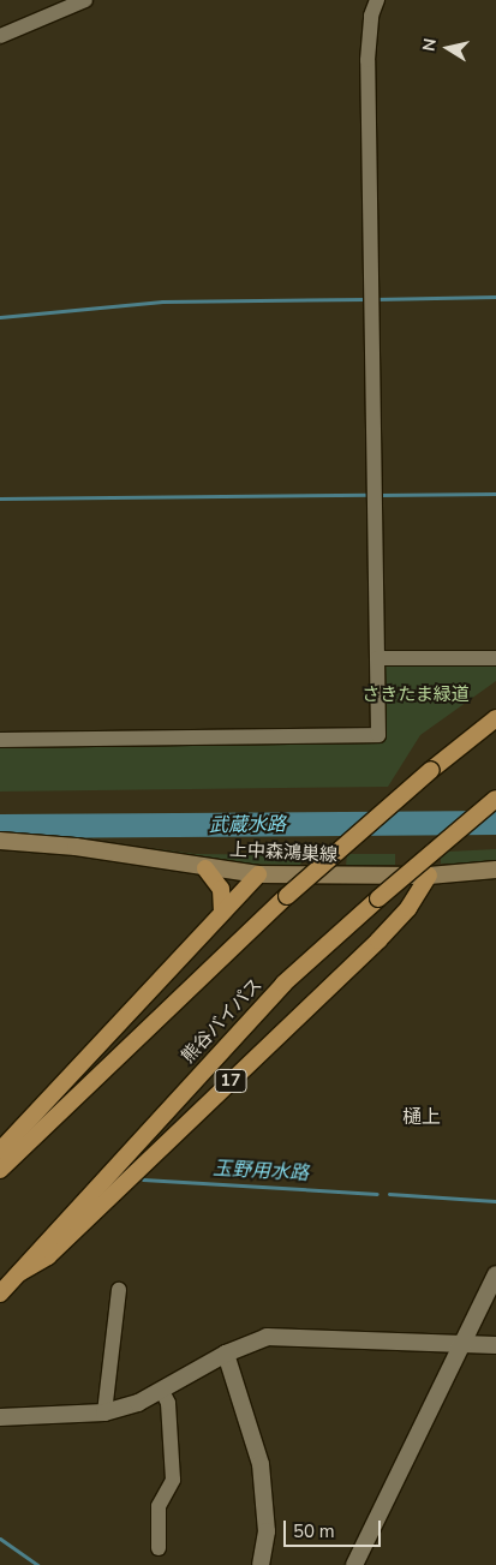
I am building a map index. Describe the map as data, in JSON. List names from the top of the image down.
{
  "streets": {
    "highway": ["熊谷バイパス", "17"],
    "main road": ["上中森鴻巣線"]
  },
  "crossings": [
    ["上中森鴻巣線", "17"],
    ["熊谷バイパス", "17"]
  ],
  "districts": ["樋上"],
  "water": ["武蔵水路", "玉野用水路"],
  "parks": ["さきたま緑道"],
  "scale_bar": "50 m",
  "north": "left"
}
